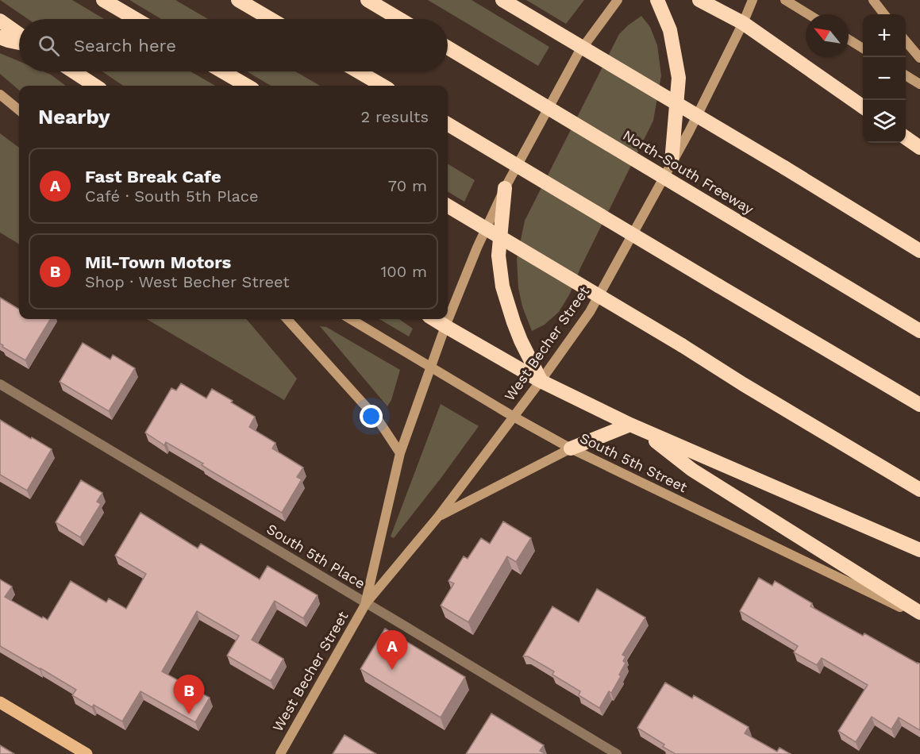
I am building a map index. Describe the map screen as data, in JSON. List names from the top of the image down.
{
  "streets": {
    "highway": ["North-South Freeway"],
    "main road": ["West Becher Street", "South 5th Street"],
    "street": ["South 5th Place"]
  },
  "crossings": [
    ["West Becher Street", "South 5th Street"],
    ["West Becher Street", "South 5th Place"]
  ],
  "north": "top left",
  "page": {
    "map_buttons": ["+", "−"],
    "search": "Search here",
    "heading": ["Nearby", "2 results"],
    "list": [
      {
        "mark": "A",
        "name": "Fast Break Cafe",
        "note": "Café · South 5th Place",
        "value": "70 m"
      },
      {
        "mark": "B",
        "name": "Mil-Town Motors",
        "note": "Shop · West Becher Street",
        "value": "100 m"
      }
    ],
    "pins": ["A", "B"]
  }
}
